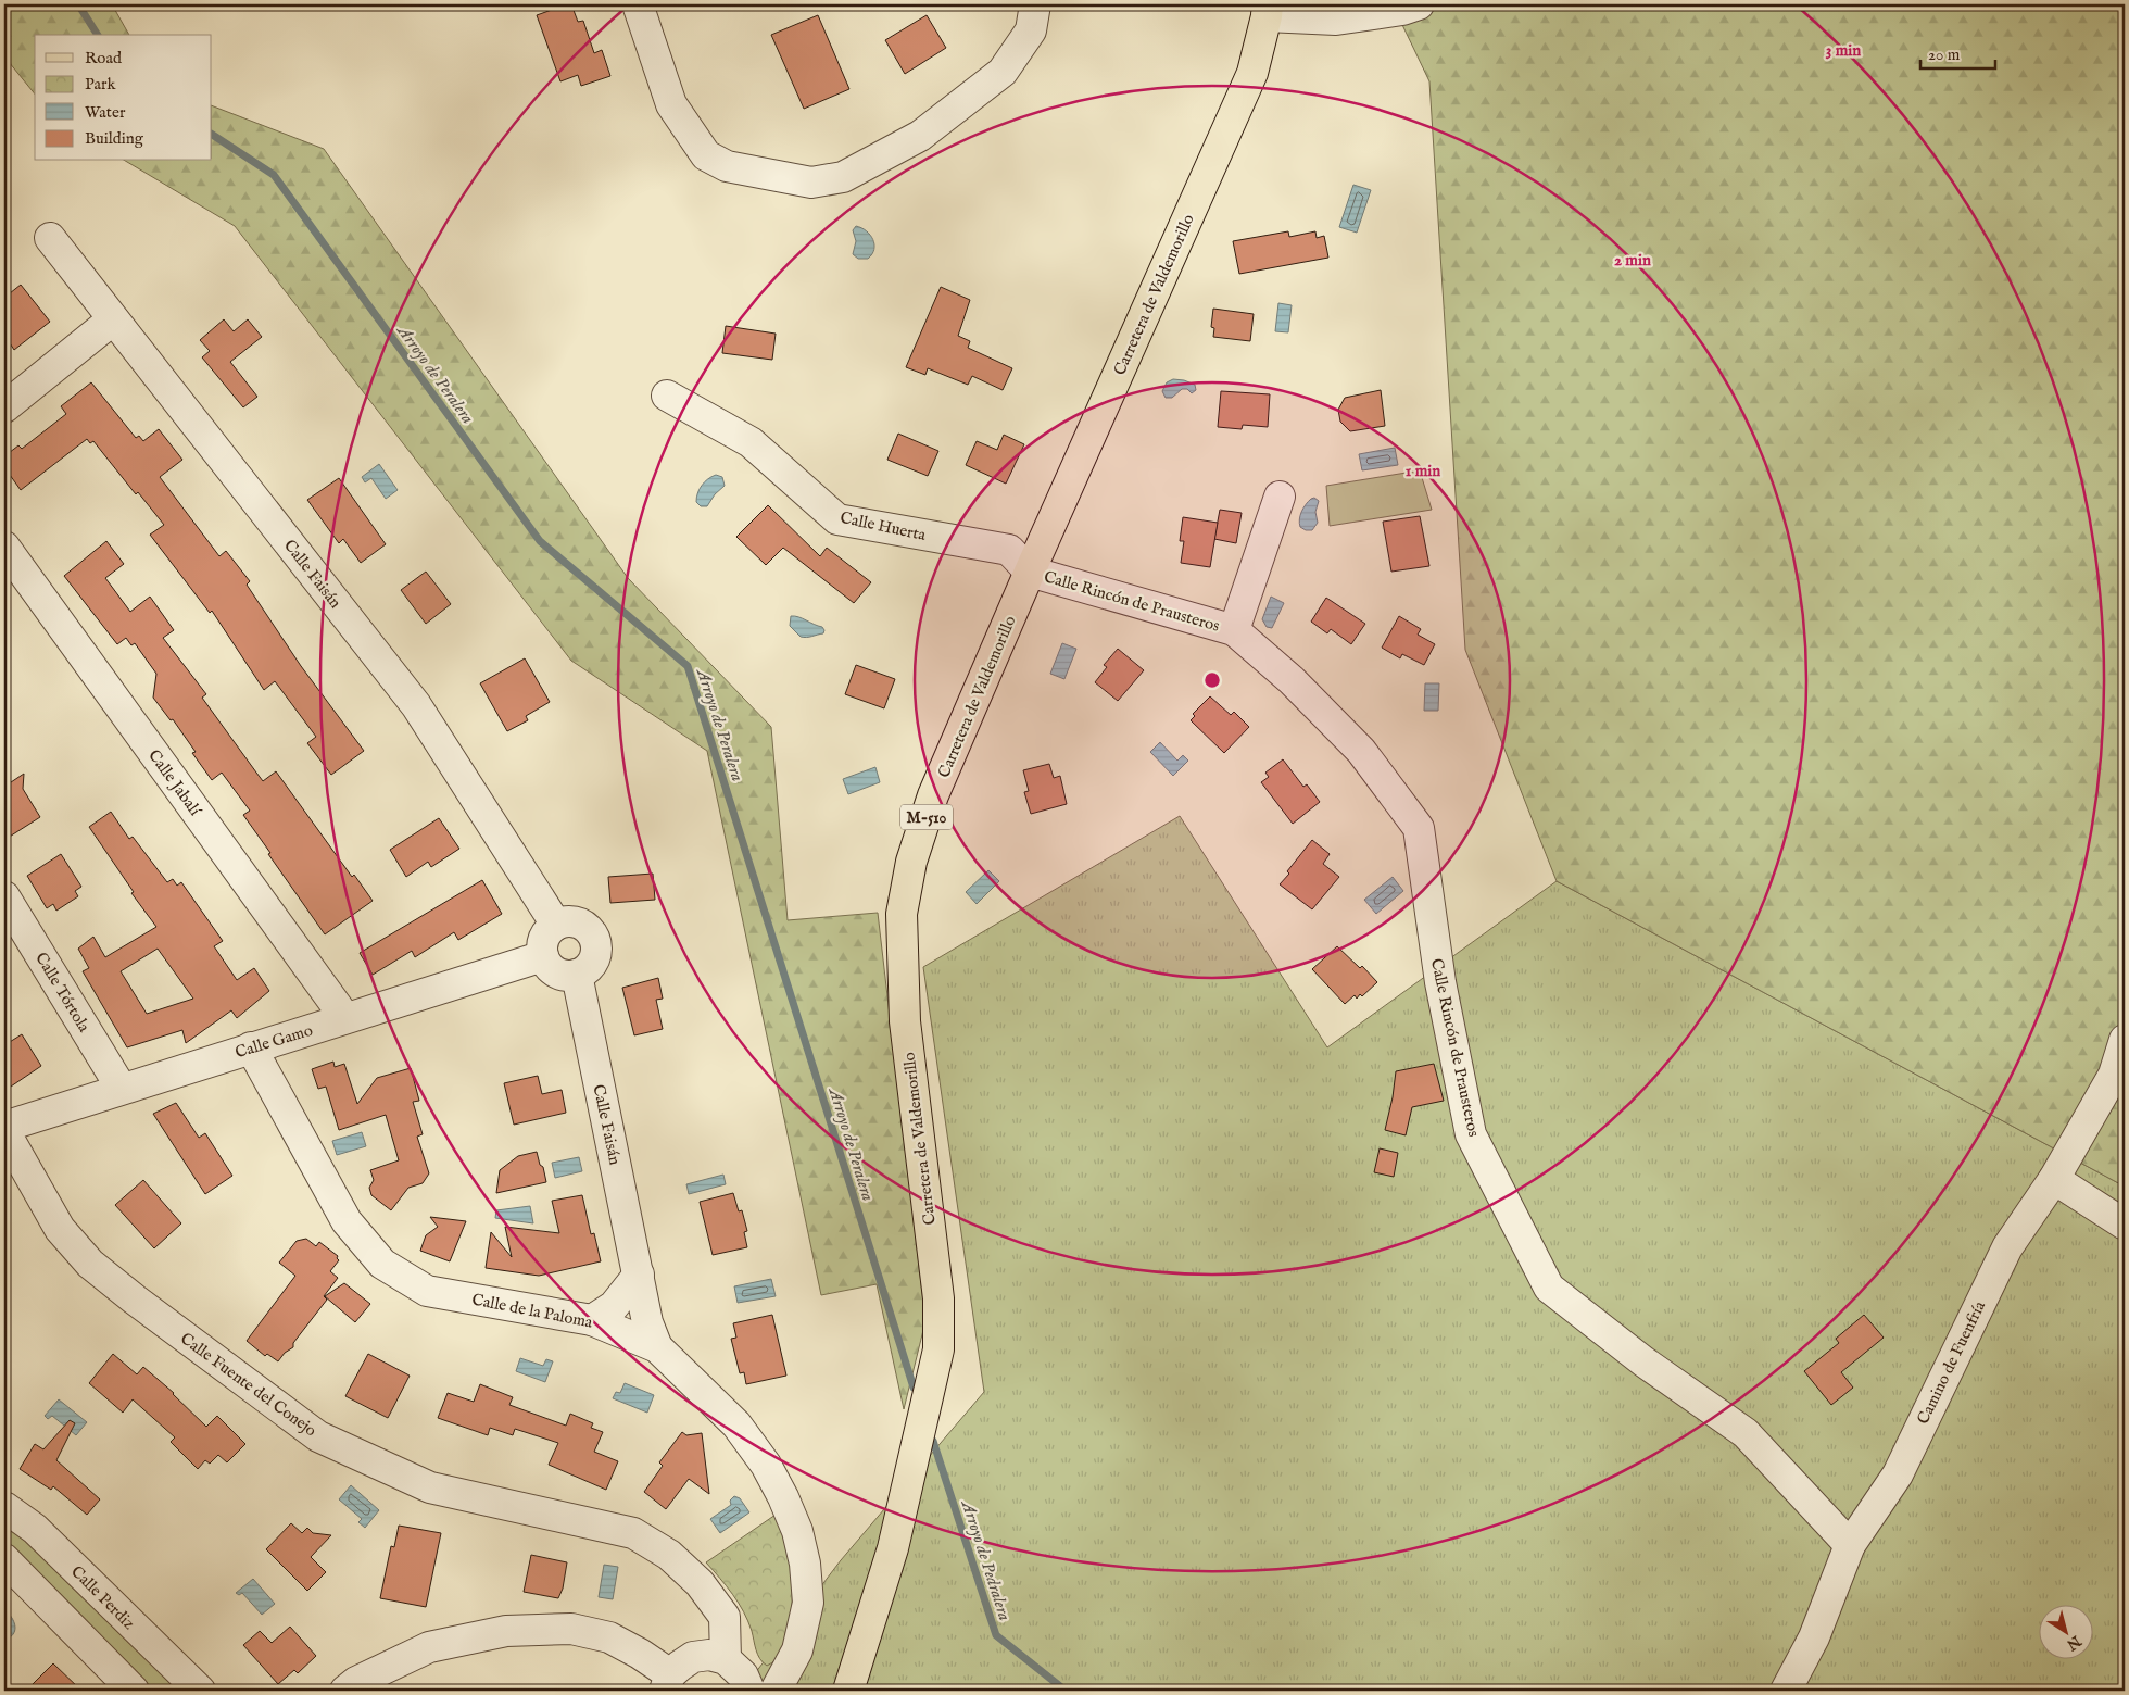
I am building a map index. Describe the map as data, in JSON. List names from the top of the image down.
{
  "streets": {
    "main road": ["Carretera de Valdemorillo", "M-510"],
    "street": [
      "Calle Huerta",
      "Calle Faisán",
      "Calle Rincón de Prausteros",
      "Calle Jabalí",
      "Calle Tórtola",
      "Calle Gamo",
      "Calle de la Paloma",
      "Camino de Fuenfría",
      "Calle Fuente del Conejo",
      "Calle Perdiz"
    ]
  },
  "crossings": [
    ["Carretera de Valdemorillo", "Calle Huerta"],
    ["Carretera de Valdemorillo", "Calle Rincón de Prausteros"],
    ["Calle Huerta", "Calle Rincón de Prausteros"],
    ["Calle Faisán", "Calle Gamo"],
    ["Calle Faisán", "Calle de la Paloma"],
    ["Calle Rincón de Prausteros", "Camino de Fuenfría"],
    ["Calle Jabalí", "Calle Gamo"],
    ["Calle Tórtola", "Calle Gamo"],
    ["Calle Gamo", "Calle de la Paloma"],
    ["Calle de la Paloma", "Calle Fuente del Conejo"]
  ],
  "water": ["Arroyo de Peralera", "Arroyo de Pedralera"],
  "legend": [
    "Road",
    "Park",
    "Water",
    "Building"
  ],
  "scale_bar": "20 m",
  "north": "bottom right",
  "rings": ["3 min", "2 min", "1 min"]
}
